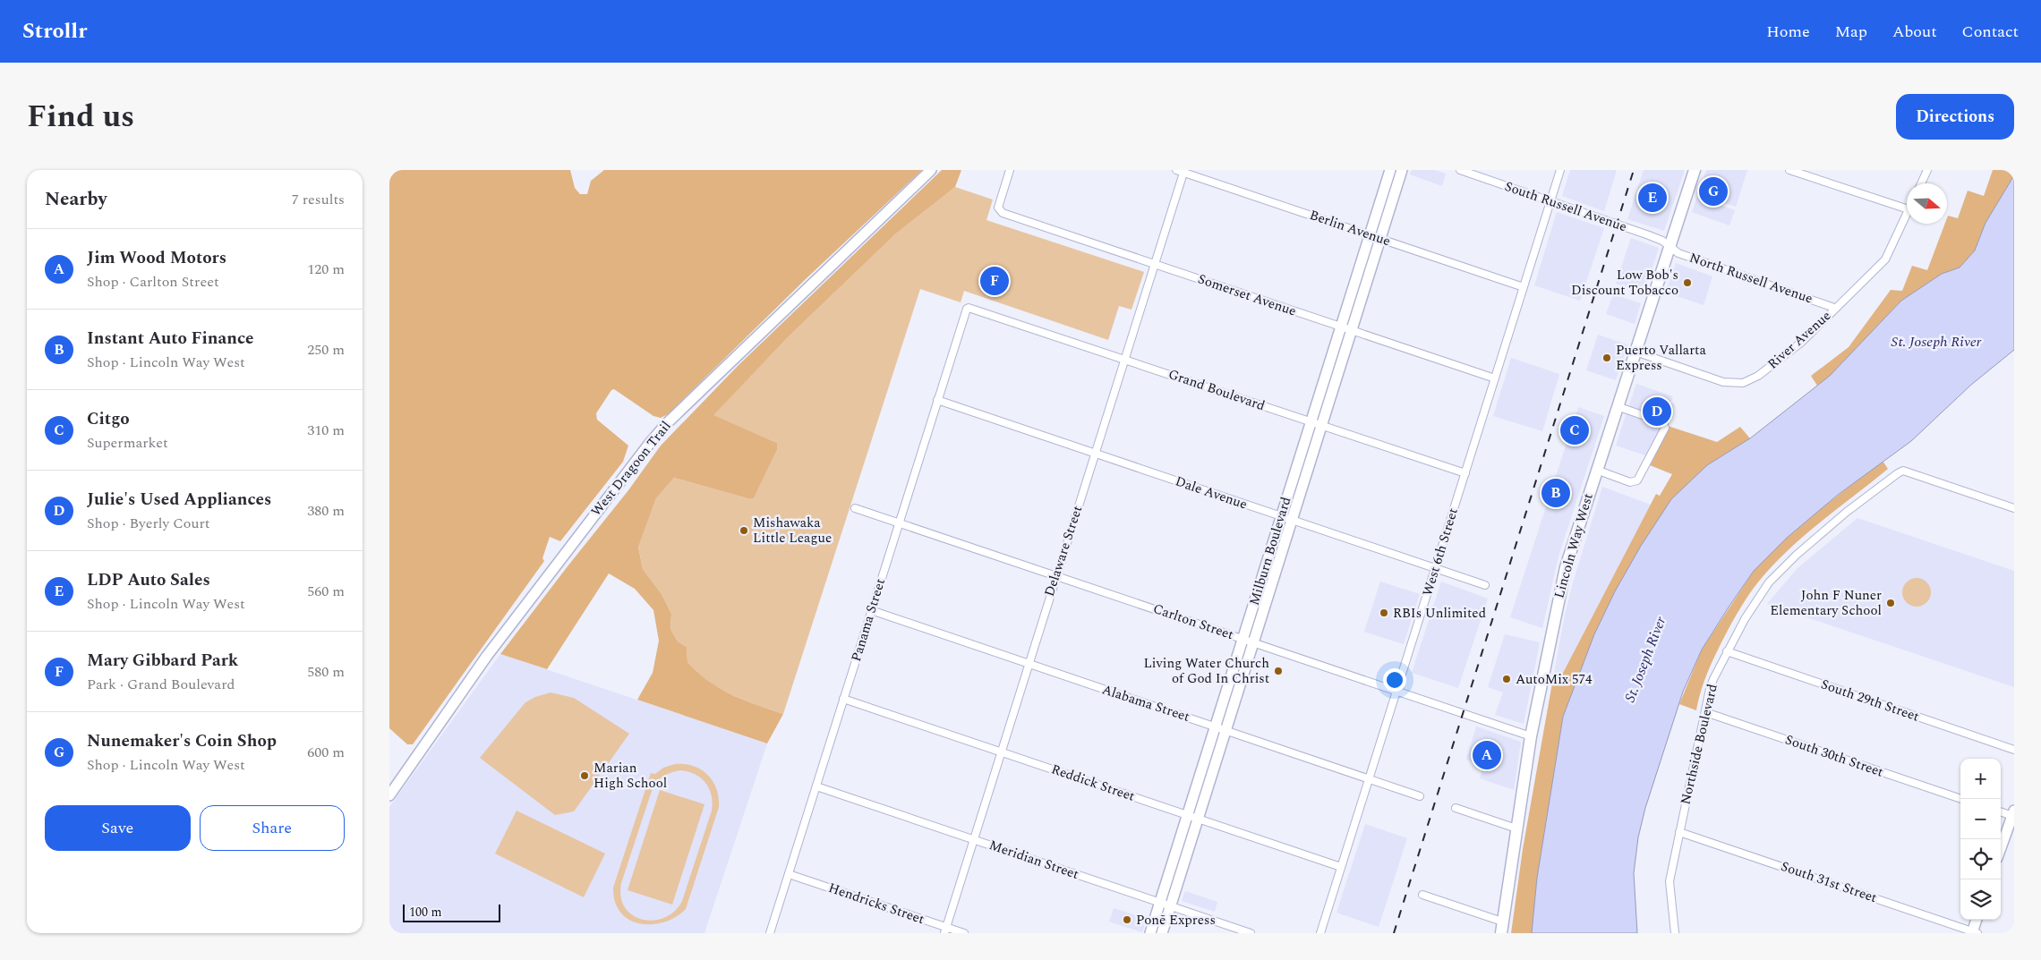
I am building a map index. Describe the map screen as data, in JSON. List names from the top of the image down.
{
  "streets": {
    "main road": ["Lincoln Way West"],
    "street": [
      "South Russell Avenue",
      "Berlin Avenue",
      "North Russell Avenue",
      "Somerset Avenue",
      "River Avenue",
      "Grand Boulevard",
      "West Dragoon Trail",
      "Dale Avenue",
      "Delaware Street",
      "Milburn Boulevard",
      "West 6th Street",
      "Panama Street",
      "Carlton Street",
      "South 29th Street",
      "Alabama Street",
      "Northside Boulevard",
      "South 30th Street",
      "Reddick Street",
      "Meridian Street",
      "South 31st Street",
      "Hendricks Street"
    ]
  },
  "crossings": [
    ["South Russell Avenue", "North Russell Avenue"],
    ["South Russell Avenue", "Lincoln Way West"],
    ["South Russell Avenue", "West 6th Street"],
    ["Berlin Avenue", "Delaware Street"],
    ["Berlin Avenue", "Milburn Boulevard"],
    ["Berlin Avenue", "West 6th Street"],
    ["North Russell Avenue", "River Avenue"],
    ["North Russell Avenue", "Lincoln Way West"],
    ["Somerset Avenue", "Delaware Street"],
    ["Somerset Avenue", "Milburn Boulevard"],
    ["Somerset Avenue", "West 6th Street"],
    ["River Avenue", "Lincoln Way West"],
    ["Grand Boulevard", "Delaware Street"],
    ["Grand Boulevard", "Milburn Boulevard"],
    ["Grand Boulevard", "West 6th Street"],
    ["Grand Boulevard", "Panama Street"],
    ["Dale Avenue", "Delaware Street"],
    ["Dale Avenue", "Milburn Boulevard"],
    ["Dale Avenue", "West 6th Street"],
    ["Dale Avenue", "Panama Street"],
    ["Lincoln Way West", "Carlton Street"],
    ["Delaware Street", "Carlton Street"],
    ["Delaware Street", "Alabama Street"],
    ["Delaware Street", "Reddick Street"],
    ["Delaware Street", "Meridian Street"],
    ["Delaware Street", "Hendricks Street"],
    ["Milburn Boulevard", "Carlton Street"],
    ["Milburn Boulevard", "Alabama Street"],
    ["Milburn Boulevard", "Reddick Street"],
    ["Milburn Boulevard", "Meridian Street"],
    ["West 6th Street", "Carlton Street"],
    ["West 6th Street", "Alabama Street"],
    ["West 6th Street", "Reddick Street"],
    ["Panama Street", "Carlton Street"],
    ["Panama Street", "Alabama Street"],
    ["Panama Street", "Reddick Street"],
    ["Panama Street", "Meridian Street"],
    ["Panama Street", "Hendricks Street"],
    ["South 29th Street", "Northside Boulevard"],
    ["Northside Boulevard", "South 30th Street"],
    ["Northside Boulevard", "South 31st Street"]
  ],
  "water": ["St. Joseph River"],
  "places": [
    "Low Bob's Discount Tobacco",
    "Puerto Vallarta Express",
    "Mishawaka Little League",
    "John F Nuner Elementary School",
    "RBIs Unlimited",
    "Living Water Church of God In Christ",
    "AutoMix 574",
    "Marian High School",
    "Ponē Express"
  ],
  "scale_bar": "100 m",
  "north": "right",
  "page": {
    "header": "Strollr",
    "nav": [
      "Home",
      "Map",
      "About",
      "Contact"
    ],
    "title": "Find us",
    "buttons": [
      "Directions",
      ["Save", "Share"]
    ],
    "heading": ["Nearby", "7 results"],
    "pins": [
      "G",
      "E",
      "F",
      "D",
      "C",
      "B",
      "A"
    ],
    "list": [
      {
        "mark": "A",
        "name": "Jim Wood Motors",
        "note": "Shop · Carlton Street",
        "value": "120 m"
      },
      {
        "mark": "B",
        "name": "Instant Auto Finance",
        "note": "Shop · Lincoln Way West",
        "value": "250 m"
      },
      {
        "mark": "C",
        "name": "Citgo",
        "note": "Supermarket",
        "value": "310 m"
      },
      {
        "mark": "D",
        "name": "Julie's Used Appliances",
        "note": "Shop · Byerly Court",
        "value": "380 m"
      },
      {
        "mark": "E",
        "name": "LDP Auto Sales",
        "note": "Shop · Lincoln Way West",
        "value": "560 m"
      },
      {
        "mark": "F",
        "name": "Mary Gibbard Park",
        "note": "Park · Grand Boulevard",
        "value": "580 m"
      },
      {
        "mark": "G",
        "name": "Nunemaker's Coin Shop",
        "note": "Shop · Lincoln Way West",
        "value": "600 m"
      }
    ],
    "map_buttons": ["+", "−"],
    "scale": "100 m"
  }
}
